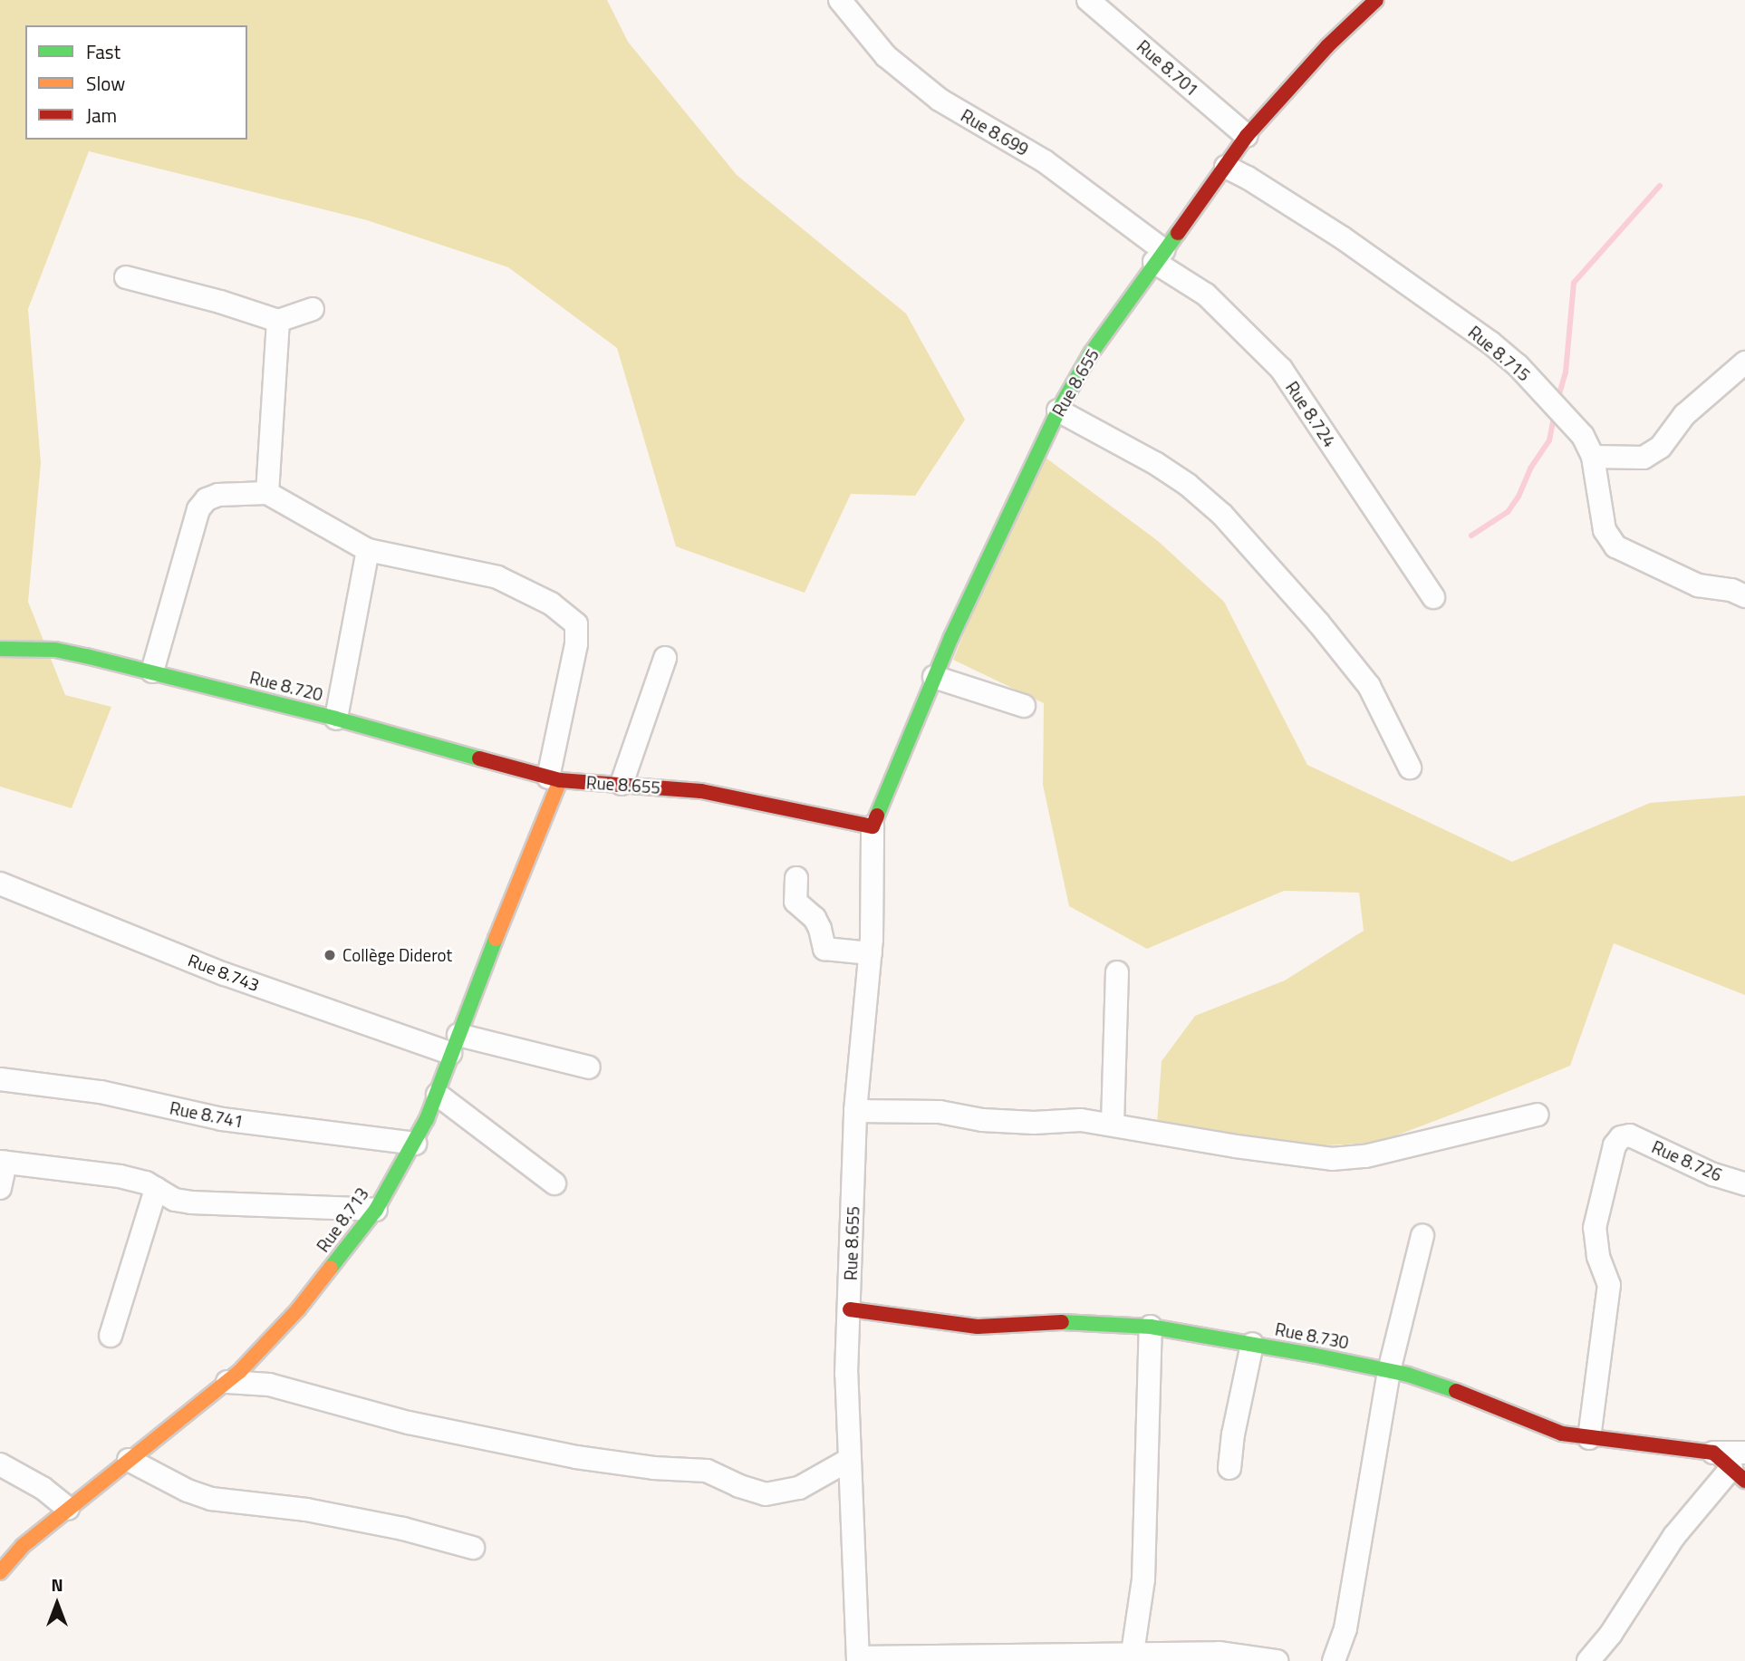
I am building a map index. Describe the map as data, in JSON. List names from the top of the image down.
{
  "streets": {
    "street": [
      "Rue 8.701",
      "Rue 8.699",
      "Rue 8.715",
      "Rue 8.655",
      "Rue 8.724",
      "Rue 8.720",
      "Rue 8.743",
      "Rue 8.741",
      "Rue 8.726",
      "Rue 8.713",
      "Rue 8.730"
    ]
  },
  "crossings": [
    ["Rue 8.701", "Rue 8.655"],
    ["Rue 8.699", "Rue 8.655"],
    ["Rue 8.699", "Rue 8.724"],
    ["Rue 8.715", "Rue 8.655"],
    ["Rue 8.655", "Rue 8.724"],
    ["Rue 8.655", "Rue 8.720"],
    ["Rue 8.655", "Rue 8.713"],
    ["Rue 8.655", "Rue 8.730"],
    ["Rue 8.720", "Rue 8.713"],
    ["Rue 8.743", "Rue 8.713"],
    ["Rue 8.741", "Rue 8.713"],
    ["Rue 8.726", "Rue 8.730"]
  ],
  "places": ["Collège Diderot"],
  "legend": ["Fast", "Slow", "Jam"],
  "north": "top"
}
